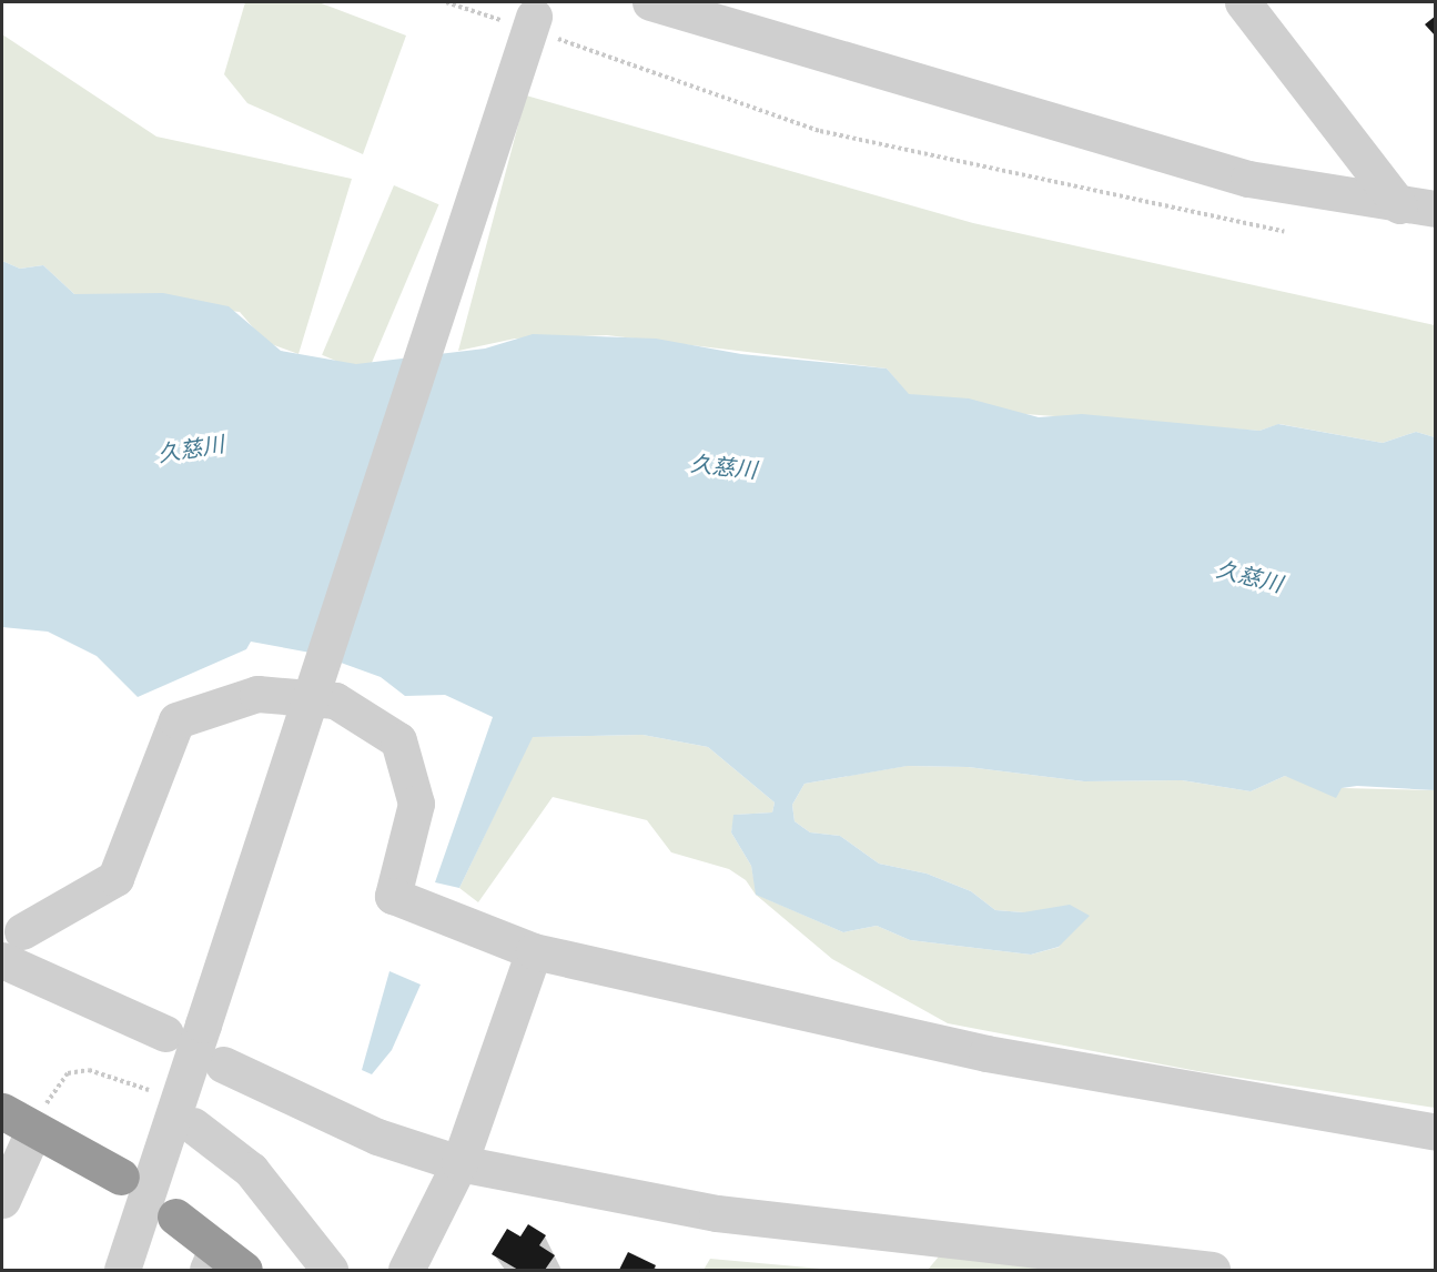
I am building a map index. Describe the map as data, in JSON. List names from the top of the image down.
{
  "water": ["久慈川"]
}
